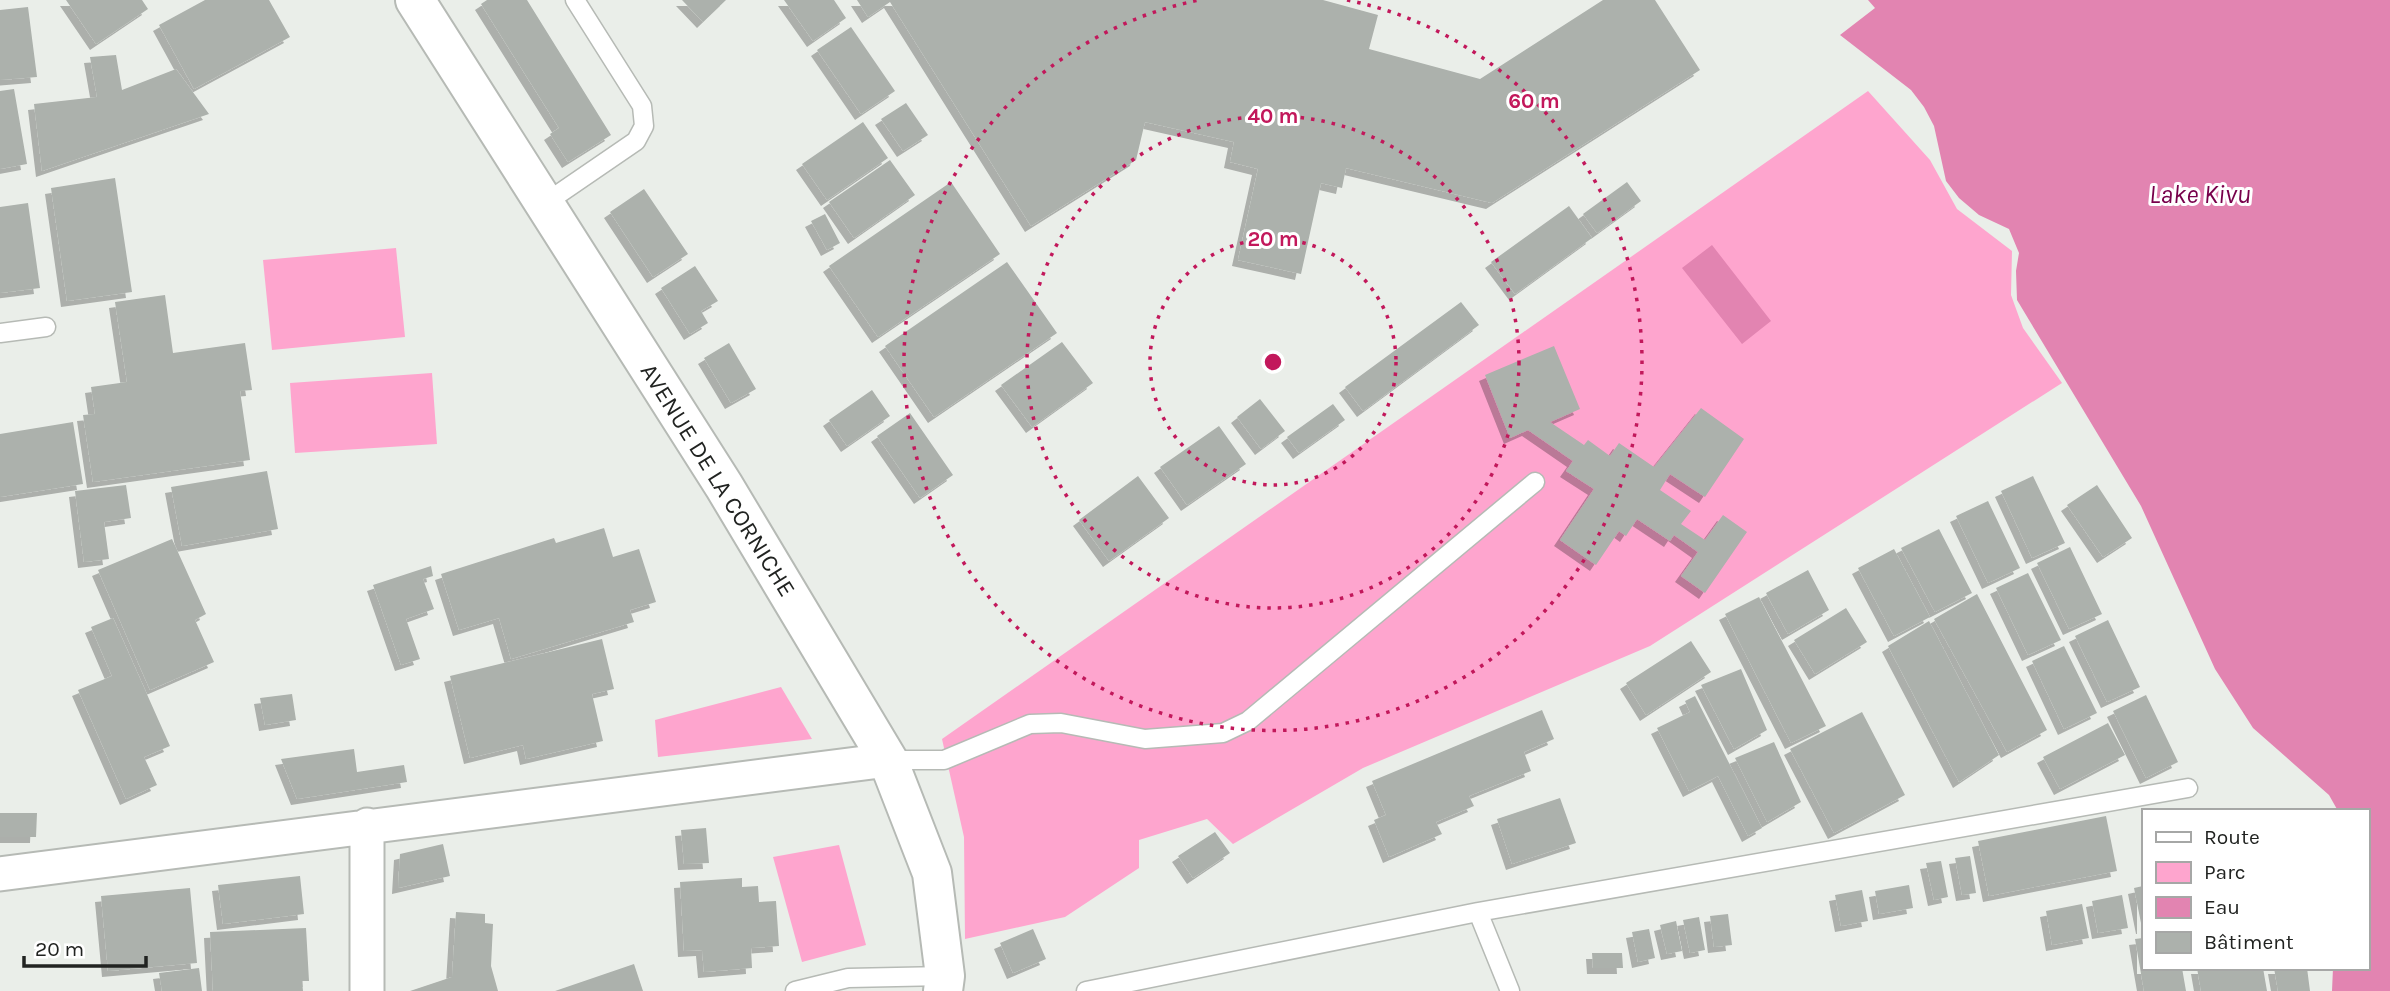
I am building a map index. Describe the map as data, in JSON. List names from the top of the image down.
{
  "streets": {
    "street": ["AVENUE DE LA CORNICHE"]
  },
  "water": ["Lake Kivu"],
  "legend": [
    "Route",
    "Parc",
    "Eau",
    "Bâtiment"
  ],
  "scale_bar": "20 m",
  "rings": ["60 m", "40 m", "20 m"]
}
